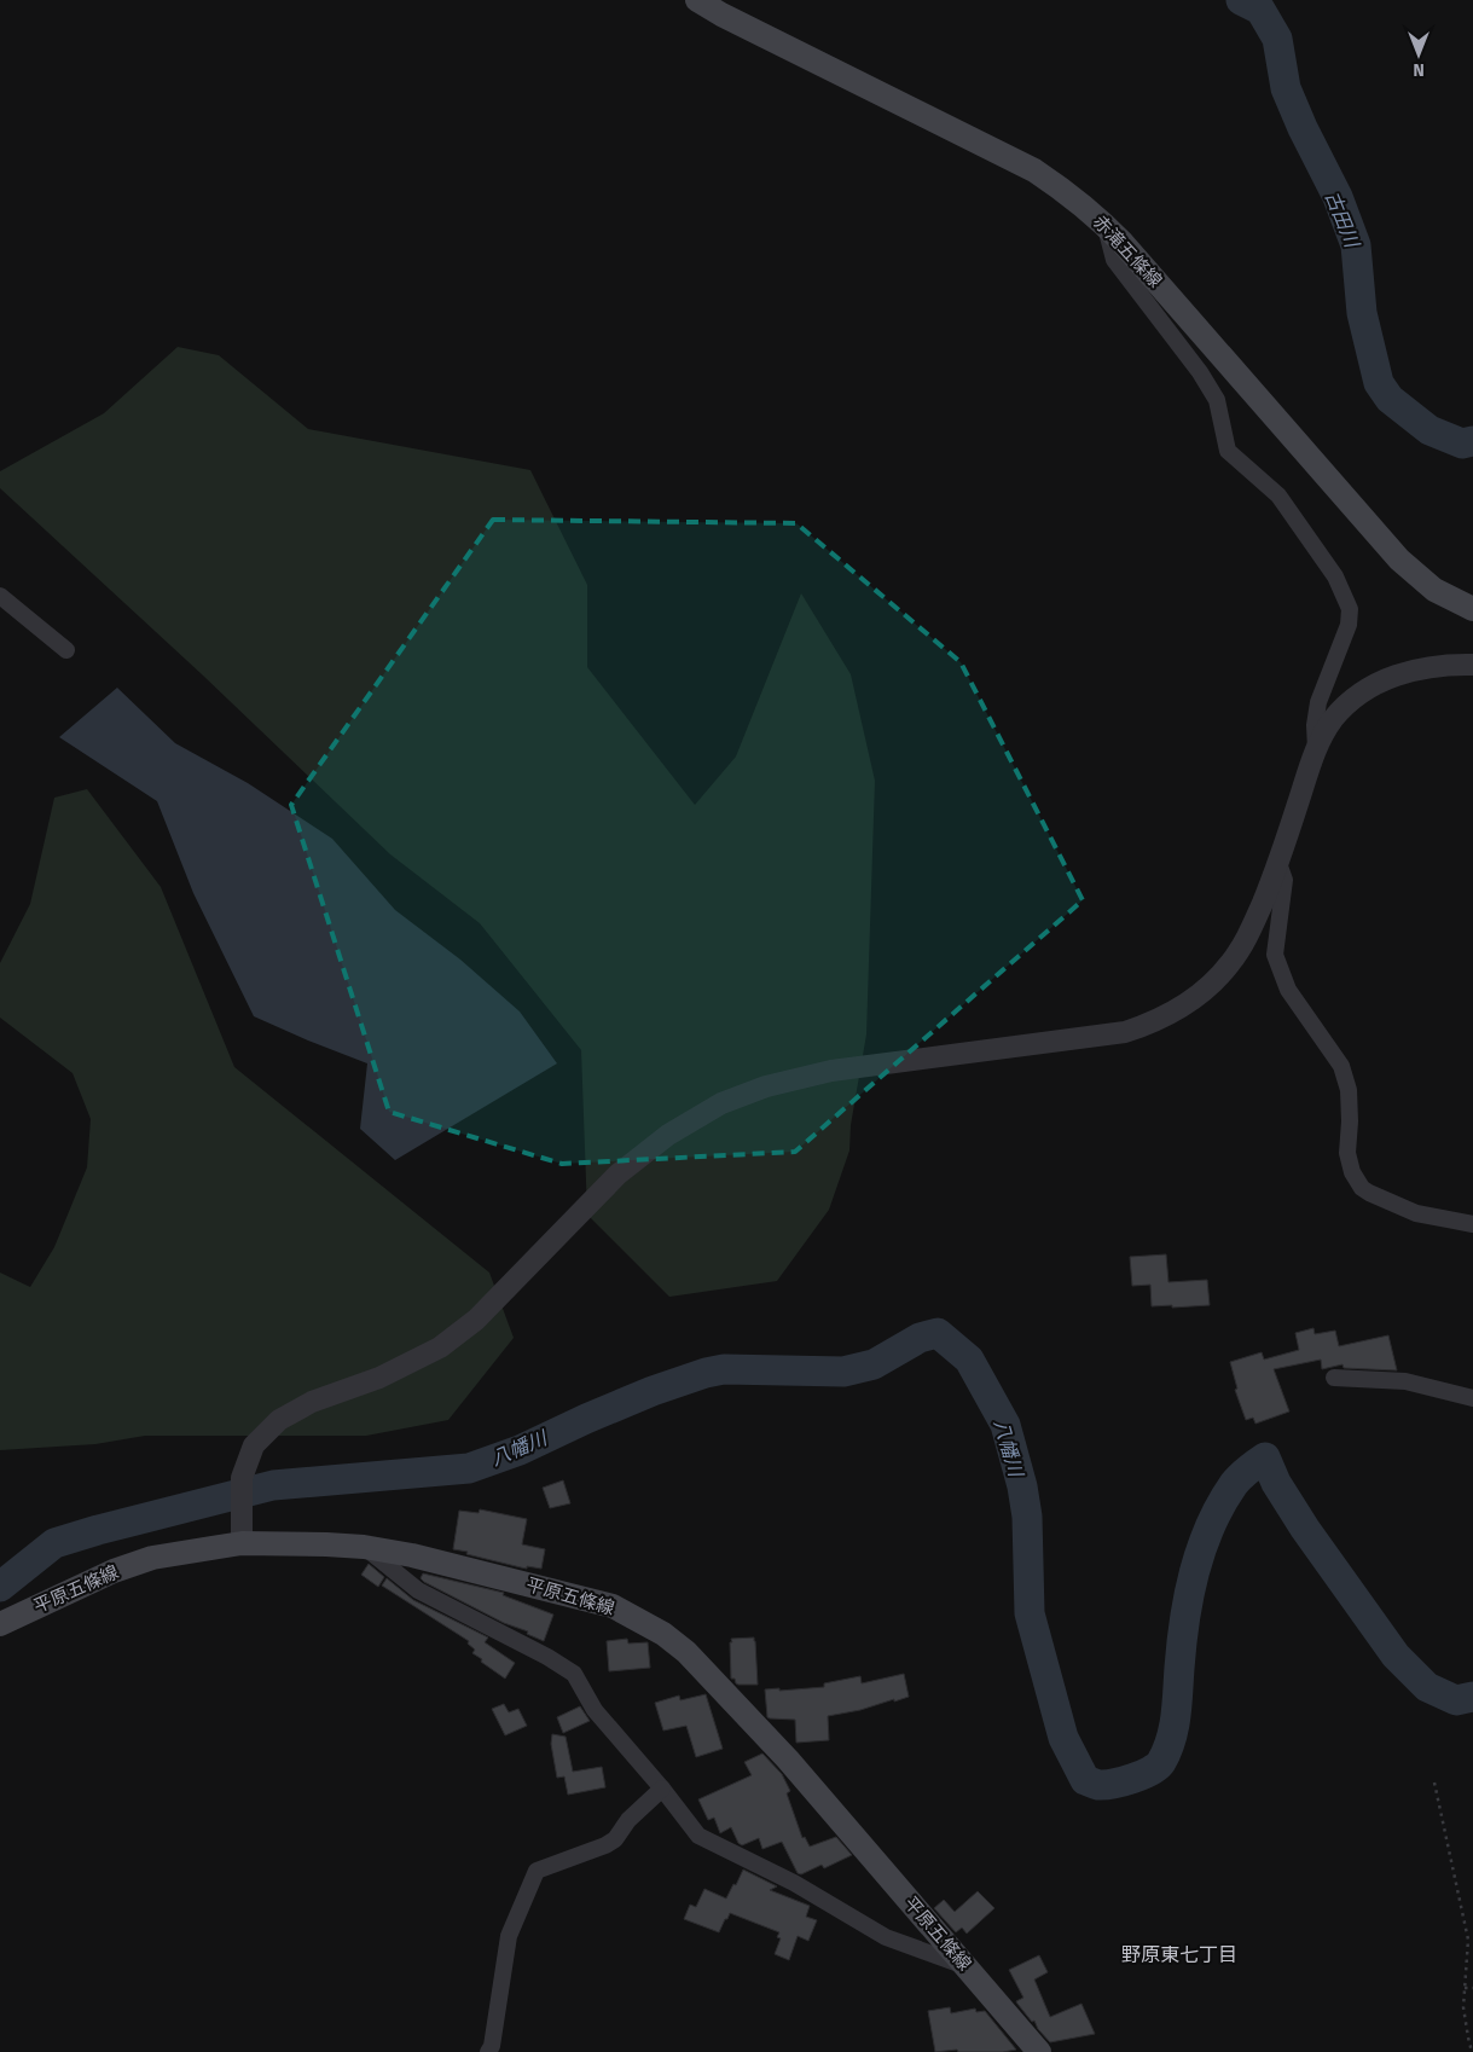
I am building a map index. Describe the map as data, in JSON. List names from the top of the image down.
{
  "streets": {
    "main road": ["赤滝五條線", "平原五條線"]
  },
  "districts": ["野原東七丁目"],
  "water": ["古田川", "八幡川"],
  "north": "bottom"
}
